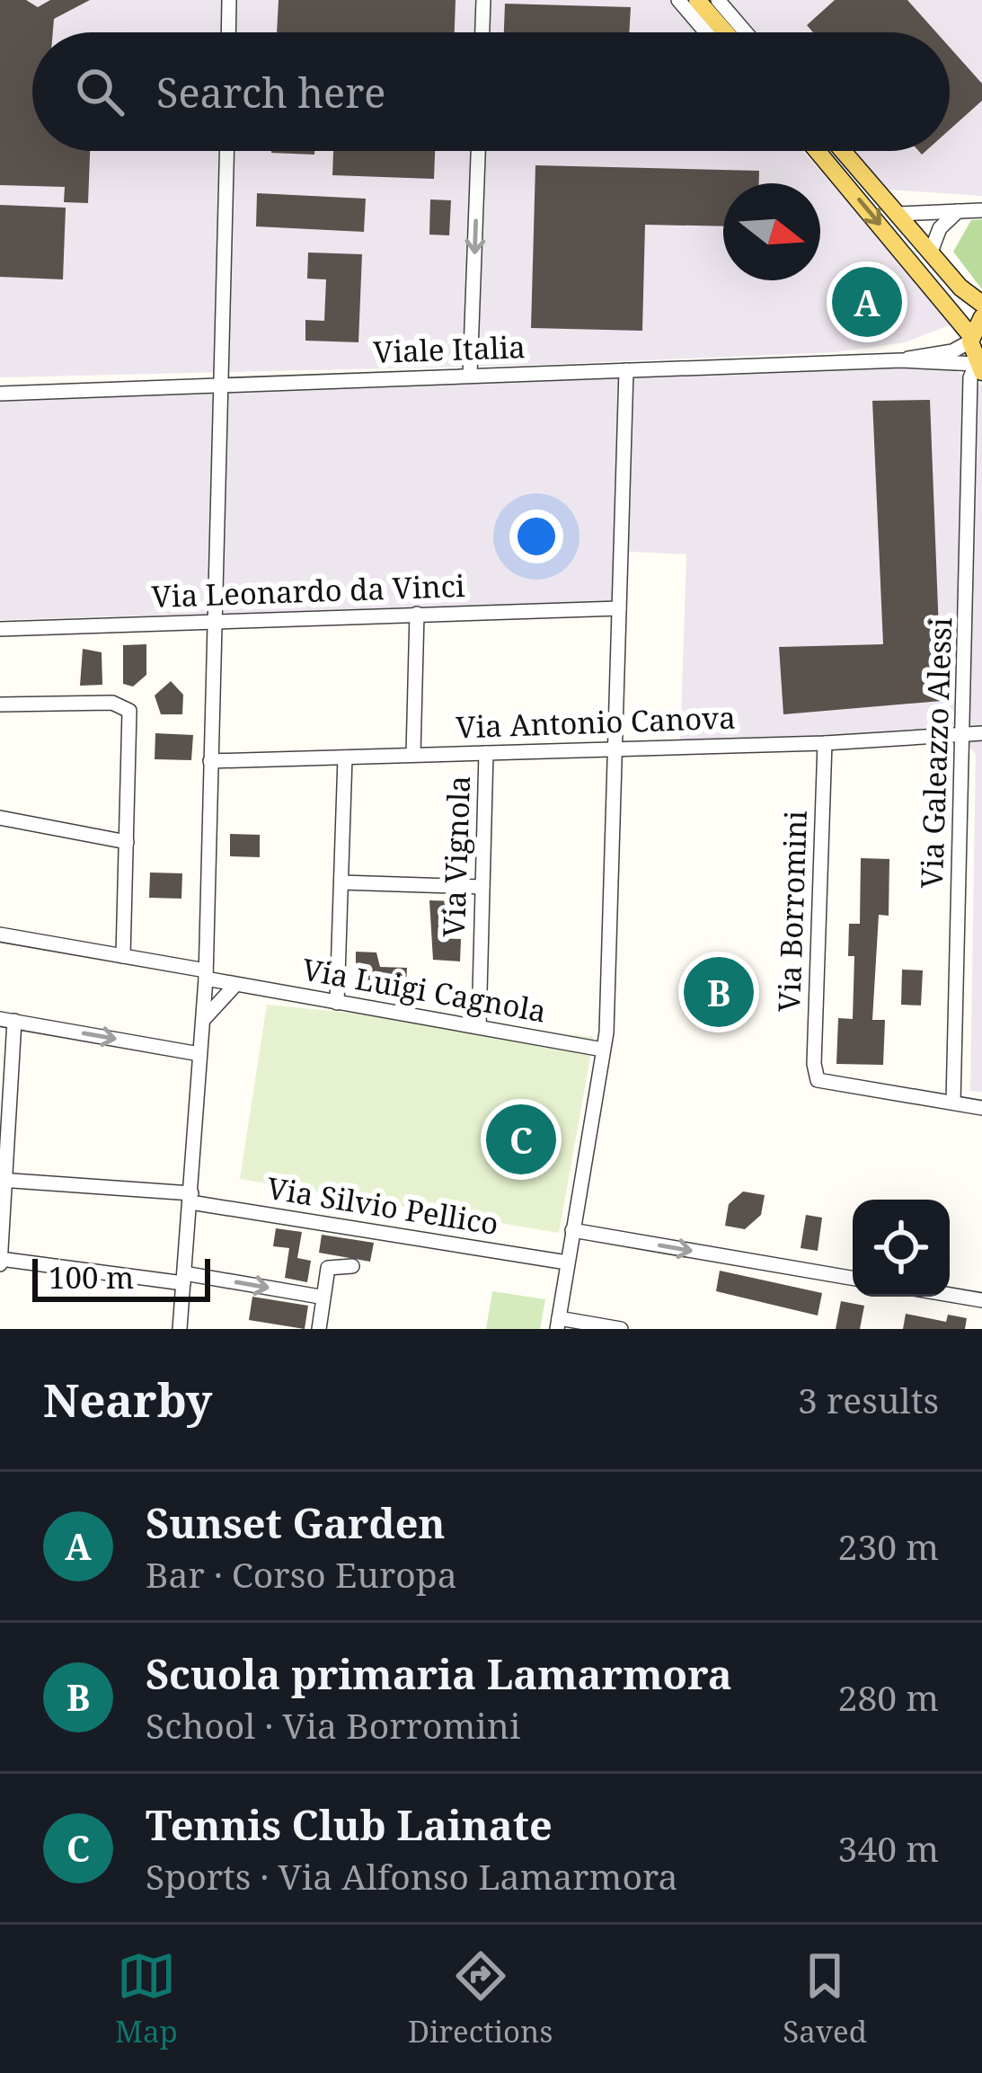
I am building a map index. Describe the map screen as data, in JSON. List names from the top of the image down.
{
  "streets": {
    "street": [
      "Viale Italia",
      "Via Leonardo da Vinci",
      "Via Antonio Canova",
      "Via Galeazzo Alessi",
      "Via Vignola",
      "Via Borromini",
      "Via Luigi Cagnola",
      "Via Silvio Pellico"
    ]
  },
  "crossings": [
    ["Viale Italia", "Via Galeazzo Alessi"],
    ["Via Antonio Canova", "Via Galeazzo Alessi"],
    ["Via Antonio Canova", "Via Vignola"],
    ["Via Antonio Canova", "Via Borromini"],
    ["Via Galeazzo Alessi", "Via Borromini"],
    ["Via Vignola", "Via Luigi Cagnola"]
  ],
  "scale_bar": "100 m",
  "north": "right",
  "page": {
    "search": "Search here",
    "pins": ["A", "B", "C"],
    "scale": "100 m",
    "heading": ["Nearby", "3 results"],
    "list": [
      {
        "mark": "A",
        "name": "Sunset Garden",
        "note": "Bar · Corso Europa",
        "value": "230 m"
      },
      {
        "mark": "B",
        "name": "Scuola primaria Lamarmora",
        "note": "School · Via Borromini",
        "value": "280 m"
      },
      {
        "mark": "C",
        "name": "Tennis Club Lainate",
        "note": "Sports · Via Alfonso Lamarmora",
        "value": "340 m"
      }
    ],
    "nav": ["Map", "Directions", "Saved"]
  }
}
